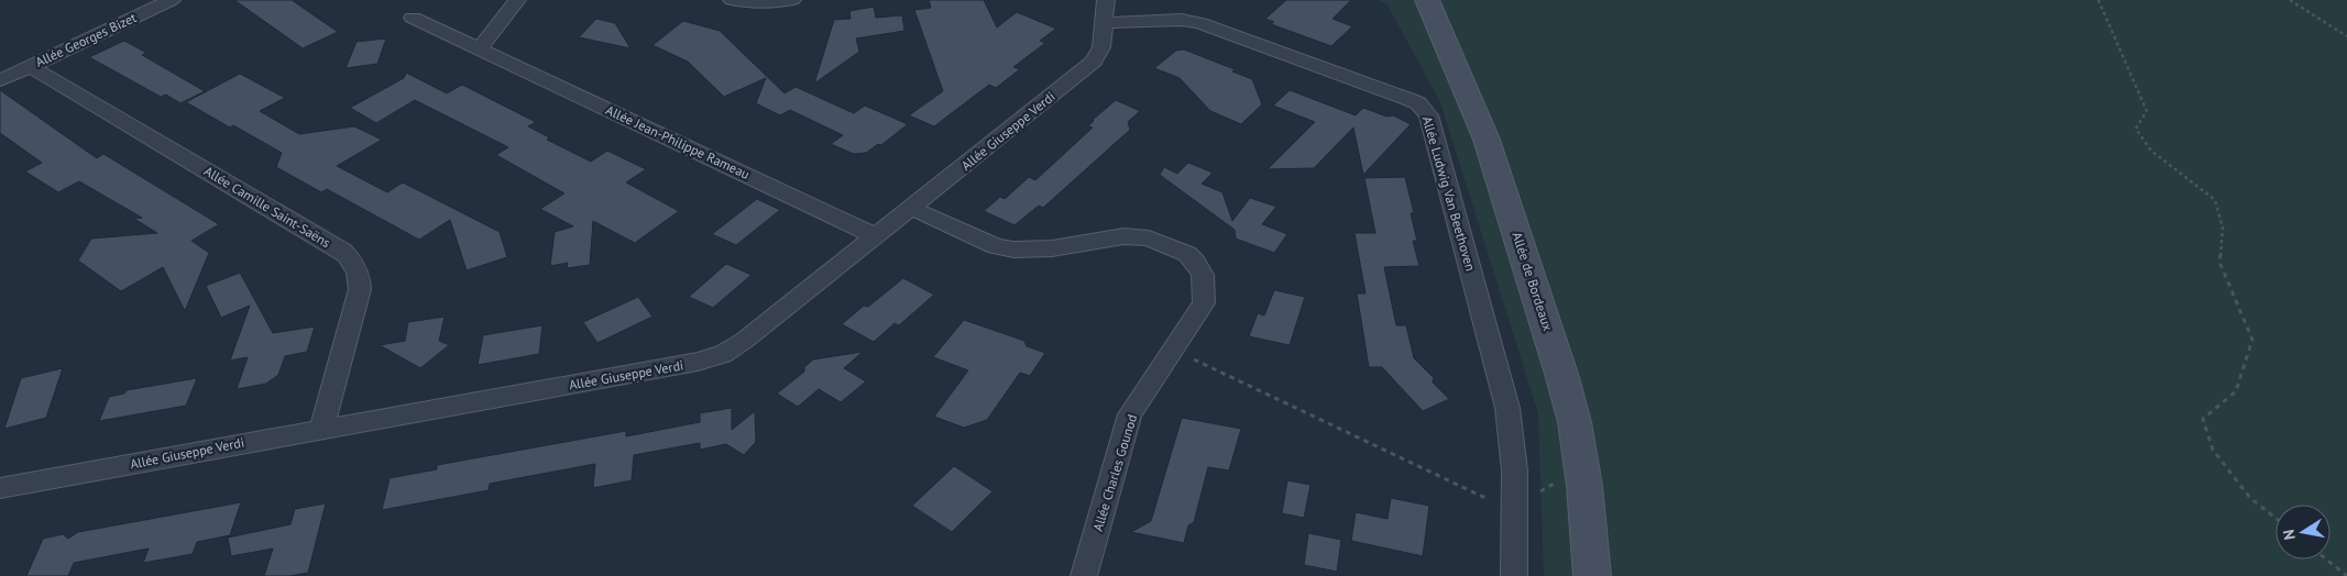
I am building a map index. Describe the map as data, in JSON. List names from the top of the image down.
{
  "streets": {
    "main road": ["Allée de Bordeaux"],
    "street": [
      "Allée Georges Bizet",
      "Allée Giuseppe Verdi",
      "Allée Jean-Philippe Rameau",
      "Allée Ludwig Van Beethoven",
      "Allée Camille Saint-Saëns",
      "Allée Charles Gounod"
    ]
  },
  "crossings": [
    ["Allée Georges Bizet", "Allée Camille Saint-Saëns"],
    ["Allée Giuseppe Verdi", "Allée Jean-Philippe Rameau"],
    ["Allée Giuseppe Verdi", "Allée Ludwig Van Beethoven"],
    ["Allée Giuseppe Verdi", "Allée Camille Saint-Saëns"],
    ["Allée Giuseppe Verdi", "Allée Charles Gounod"]
  ],
  "north": "left"
}
